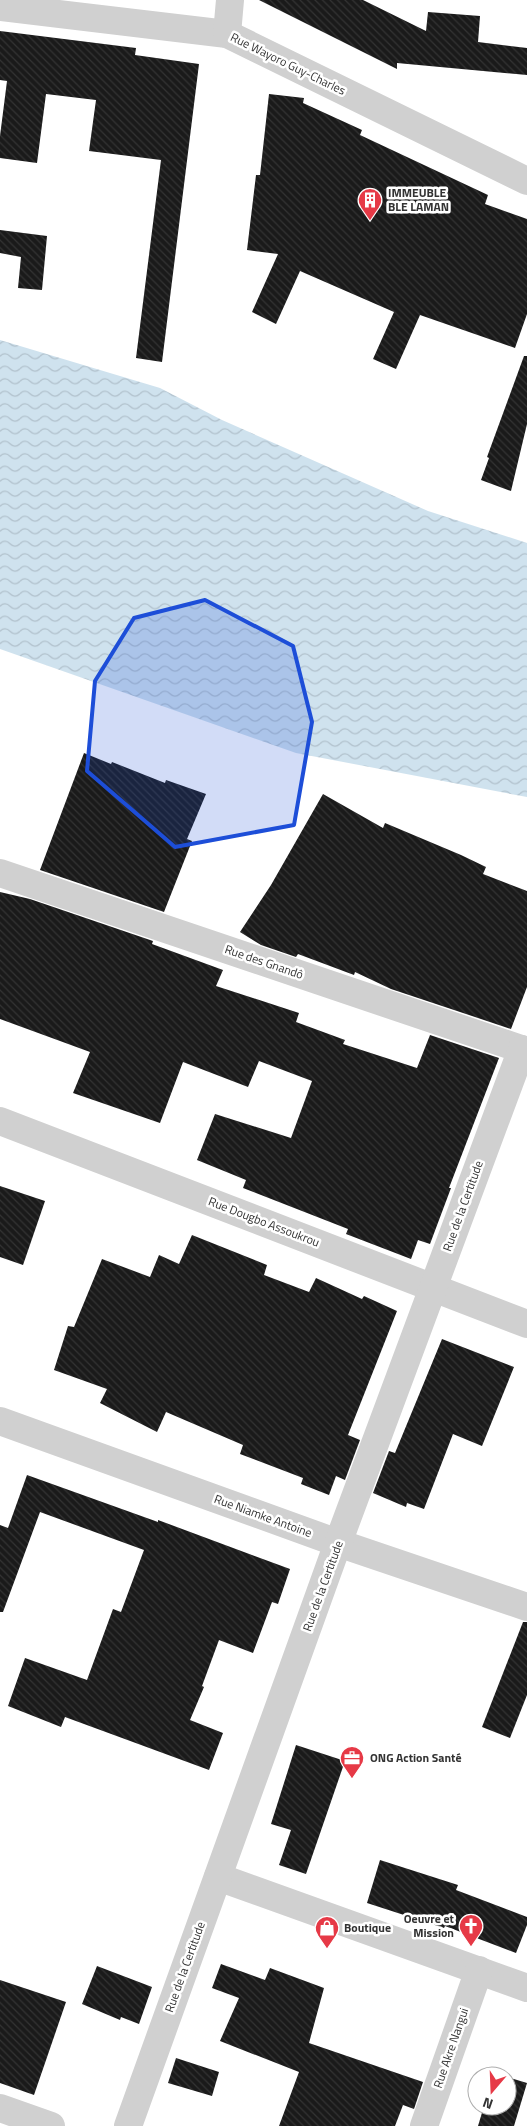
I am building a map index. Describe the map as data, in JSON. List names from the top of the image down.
{
  "streets": {
    "street": [
      "Rue Wayoro Guy-Charles",
      "Rue des Gnandô",
      "Rue de la Certitude",
      "Rue Dougbo Assoukrou",
      "Rue Niamke Antoine",
      "Rue Akre Nangui"
    ]
  },
  "crossings": [
    ["Rue des Gnandô", "Rue de la Certitude"],
    ["Rue de la Certitude", "Rue Dougbo Assoukrou"],
    ["Rue de la Certitude", "Rue Niamke Antoine"]
  ],
  "places": {
    "building": ["IMMEUBLE BLE LAMAN"],
    "office": ["ONG Action Santé"],
    "church": ["Oeuvre et Mission"],
    "shop": ["Boutique"]
  },
  "north": "bottom"
}
